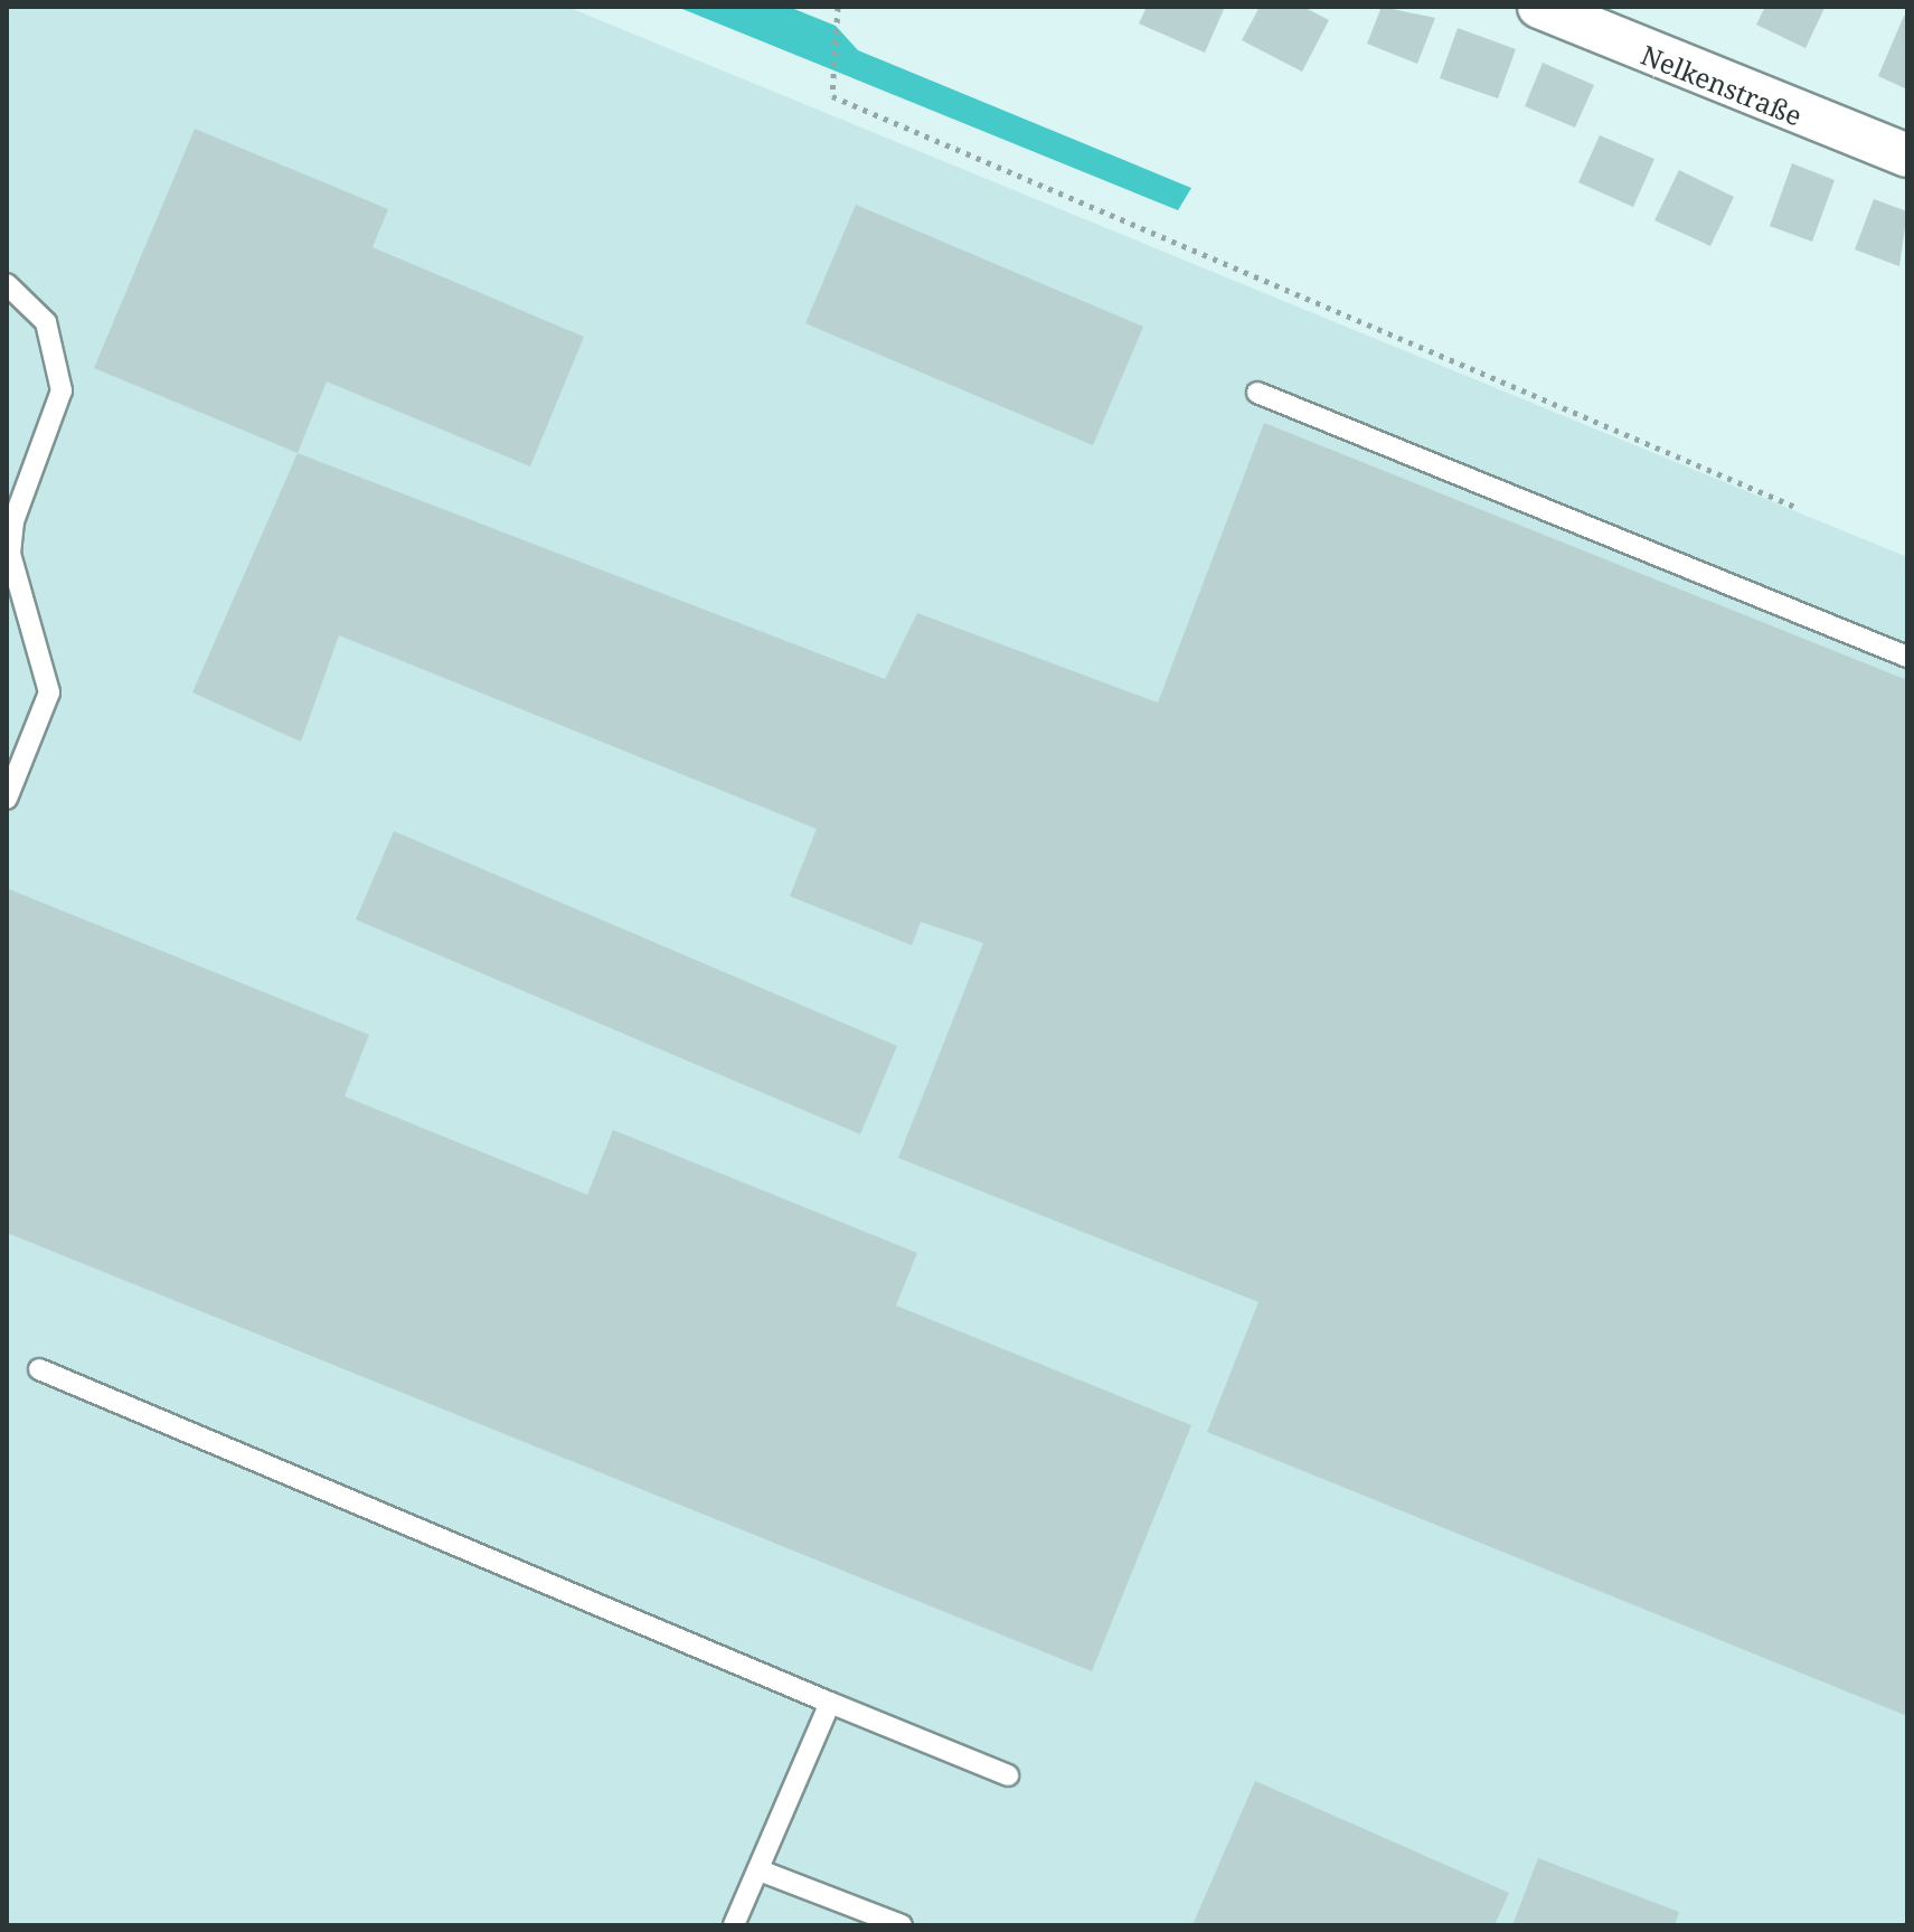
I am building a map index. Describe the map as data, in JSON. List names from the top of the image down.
{
  "streets": {
    "street": ["Nelkenstraße"]
  }
}
